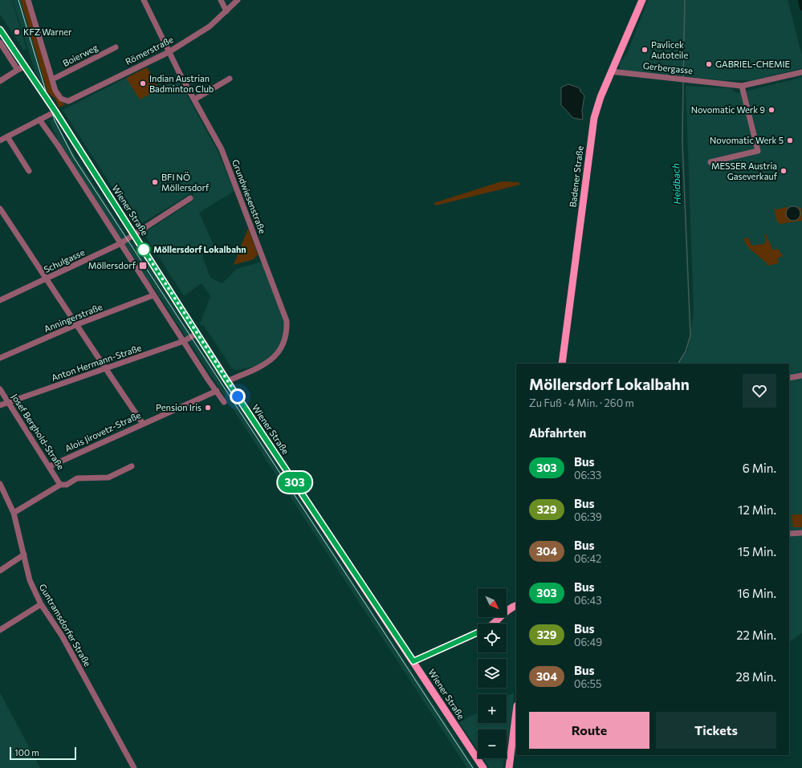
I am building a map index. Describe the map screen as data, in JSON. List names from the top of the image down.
{
  "streets": {
    "main road": ["Badener Straße", "Wiener Straße"],
    "street": [
      "Römerstraße",
      "Boierweg",
      "Gerbergasse",
      "Grundwiesenstraße",
      "Schulgasse",
      "Anningerstraße",
      "Anton Hermann-Straße",
      "Josef Berghold-Straße",
      "Alois Jirovetz-Straße",
      "Guntramsdorfer Straße"
    ]
  },
  "crossings": [
    ["Römerstraße", "Boierweg"],
    ["Römerstraße", "Grundwiesenstraße"],
    ["Gerbergasse", "Badener Straße"],
    ["Grundwiesenstraße", "Wiener Straße"],
    ["Wiener Straße", "Schulgasse"],
    ["Wiener Straße", "Anton Hermann-Straße"],
    ["Anton Hermann-Straße", "Josef Berghold-Straße"],
    ["Josef Berghold-Straße", "Alois Jirovetz-Straße"]
  ],
  "water": ["Heidbach"],
  "places": {
    "other": [
      "KFZ Warner",
      "Pavlicek Autoteile",
      "GABRIEL-CHEMIE",
      "Indian Austrian Badminton Club",
      "Novomatic Werk 9",
      "Novomatic Werk 5",
      "MESSER Austria Gaseverkauf",
      "BFI NÖ Möllersdorf",
      "Möllersdorf Lokalbahn",
      "Pension Iris"
    ],
    "transit": ["Möllersdorf"]
  },
  "lines": ["bus line 303"],
  "scale_bar": "100 m",
  "north": "bottom right",
  "page": {
    "on_map": "303",
    "heading": [
      ["Möllersdorf Lokalbahn", "Zu Fuß · 4 Min. · 260 m"],
      "Abfahrten"
    ],
    "list": [
      {
        "mark": "303",
        "name": "Bus",
        "note": "06:33",
        "value": "6 Min."
      },
      {
        "mark": "329",
        "name": "Bus",
        "note": "06:39",
        "value": "12 Min."
      },
      {
        "mark": "304",
        "name": "Bus",
        "note": "06:42",
        "value": "15 Min."
      },
      {
        "mark": "303",
        "name": "Bus",
        "note": "06:43",
        "value": "16 Min."
      },
      {
        "mark": "329",
        "name": "Bus",
        "note": "06:49",
        "value": "22 Min."
      },
      {
        "mark": "304",
        "name": "Bus",
        "note": "06:55",
        "value": "28 Min."
      }
    ],
    "map_buttons": ["+", "−"],
    "buttons": ["Route", "Tickets"],
    "scale": "100 m"
  }
}
